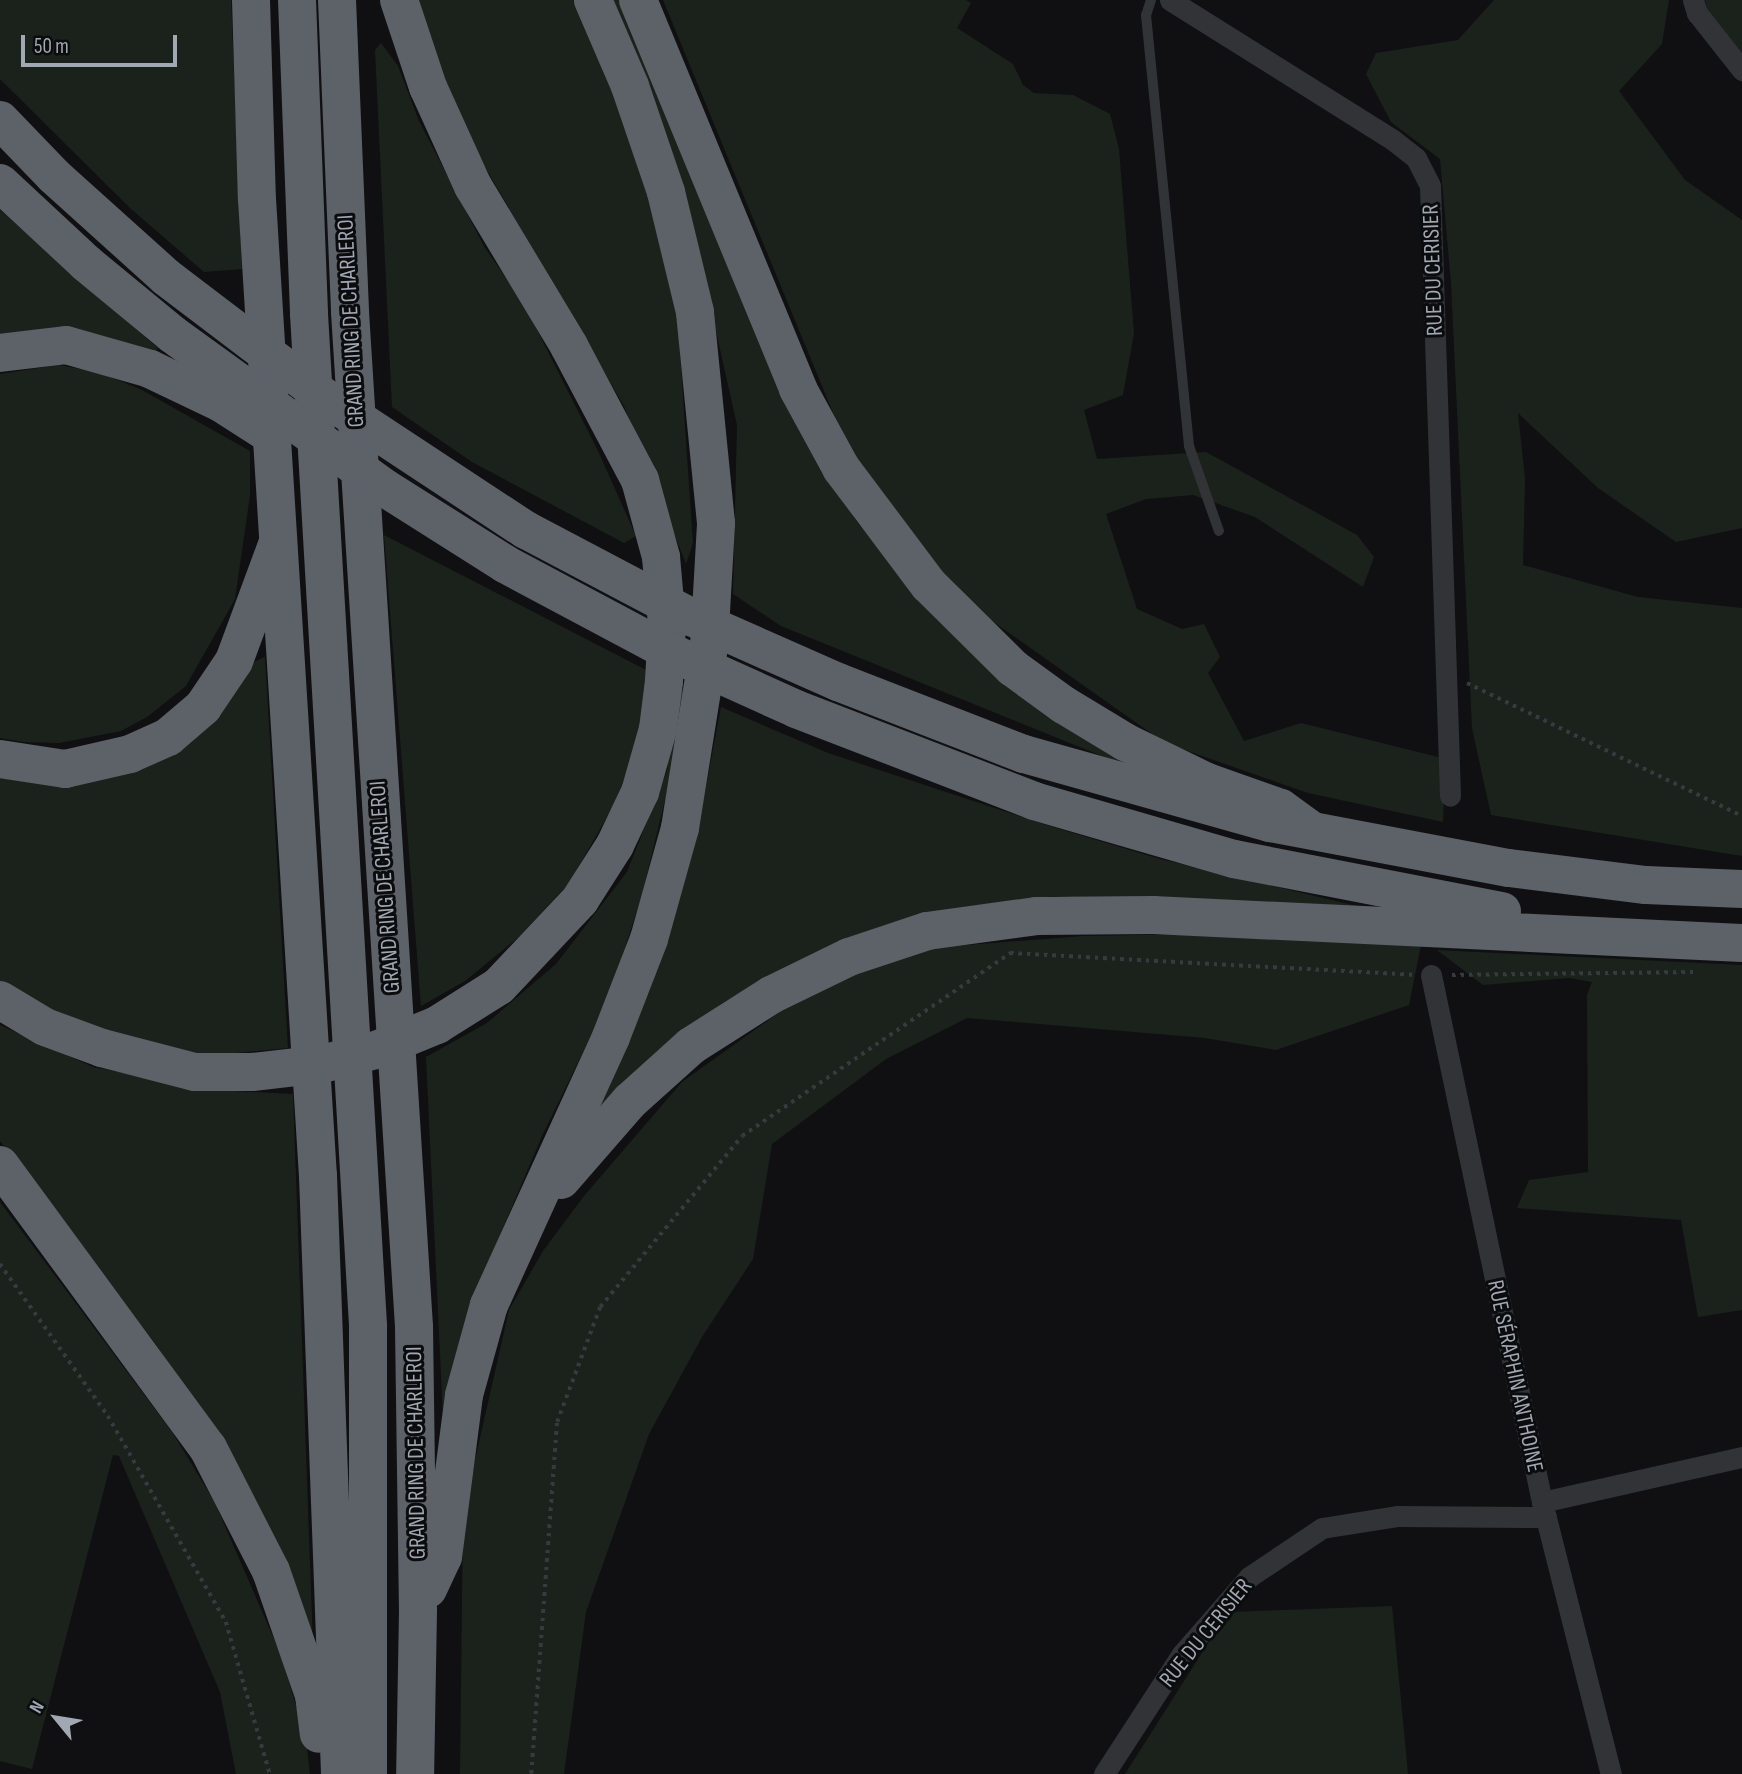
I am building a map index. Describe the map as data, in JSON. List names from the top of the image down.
{
  "streets": {
    "highway": ["GRAND RING DE CHARLEROI"],
    "street": ["RUE DU CERISIER", "RUE SÉRAPHIN ANTHOINE"]
  },
  "crossings": [
    ["RUE DU CERISIER", "RUE SÉRAPHIN ANTHOINE"]
  ],
  "scale_bar": "50 m",
  "north": "top left"
}
